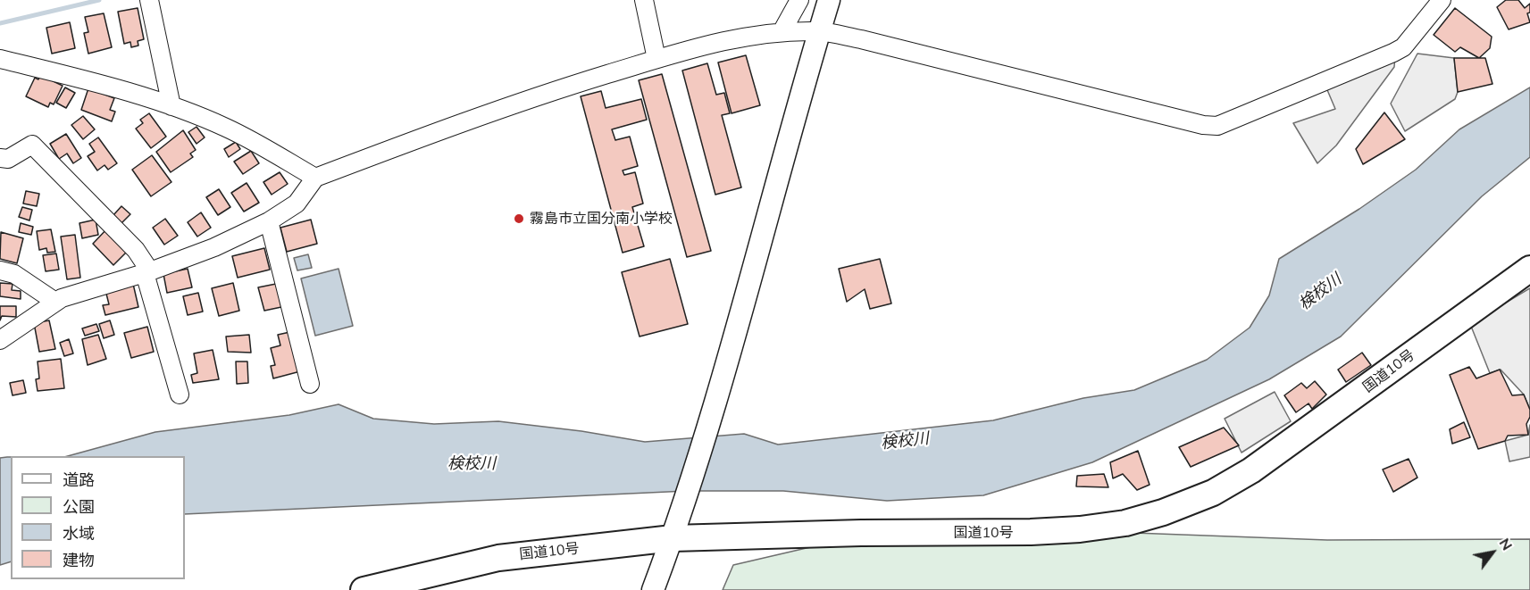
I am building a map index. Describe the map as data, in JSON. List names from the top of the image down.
{
  "streets": {
    "highway": ["国道10号"]
  },
  "water": ["検校川"],
  "places": ["霧島市立国分南小学校"],
  "legend": [
    "道路",
    "公園",
    "水域",
    "建物"
  ],
  "north": "top right"
}
